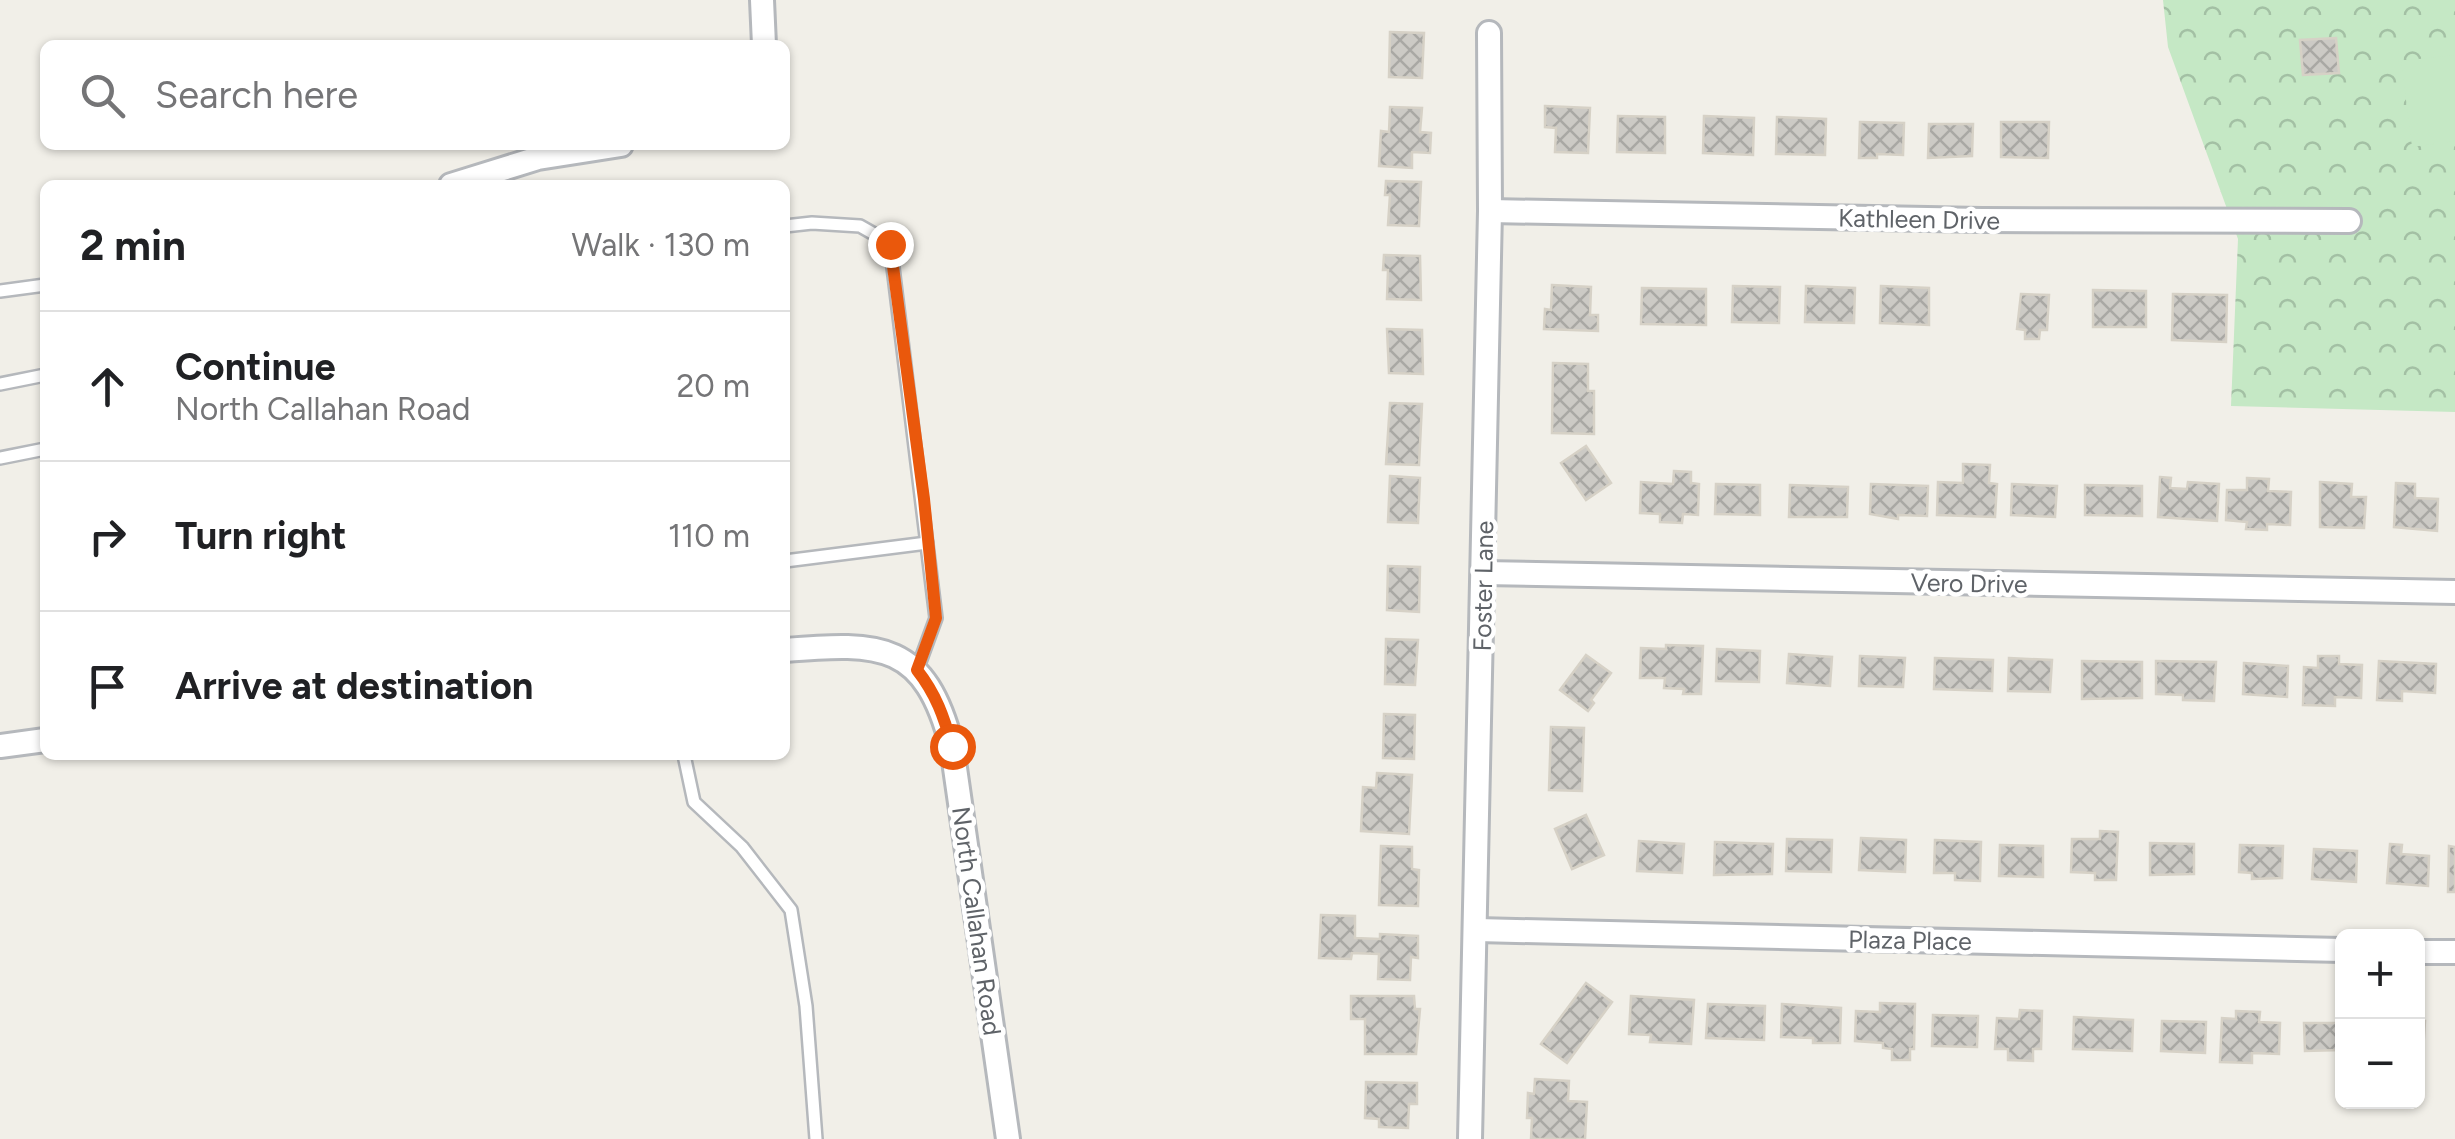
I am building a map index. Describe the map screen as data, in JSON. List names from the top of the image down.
{
  "streets": {
    "street": [
      "Kathleen Drive",
      "Vero Drive",
      "Foster Lane",
      "North Callahan Road",
      "Plaza Place"
    ]
  },
  "crossings": [
    ["Kathleen Drive", "Foster Lane"],
    ["Vero Drive", "Foster Lane"],
    ["Foster Lane", "Plaza Place"]
  ],
  "page": {
    "search": "Search here",
    "heading": ["2 min", "Walk · 130 m"],
    "list": [
      ["Continue", "North Callahan Road", "20 m"],
      ["Turn right", "110 m"],
      "Arrive at destination"
    ],
    "map_buttons": ["+", "−"]
  }
}
